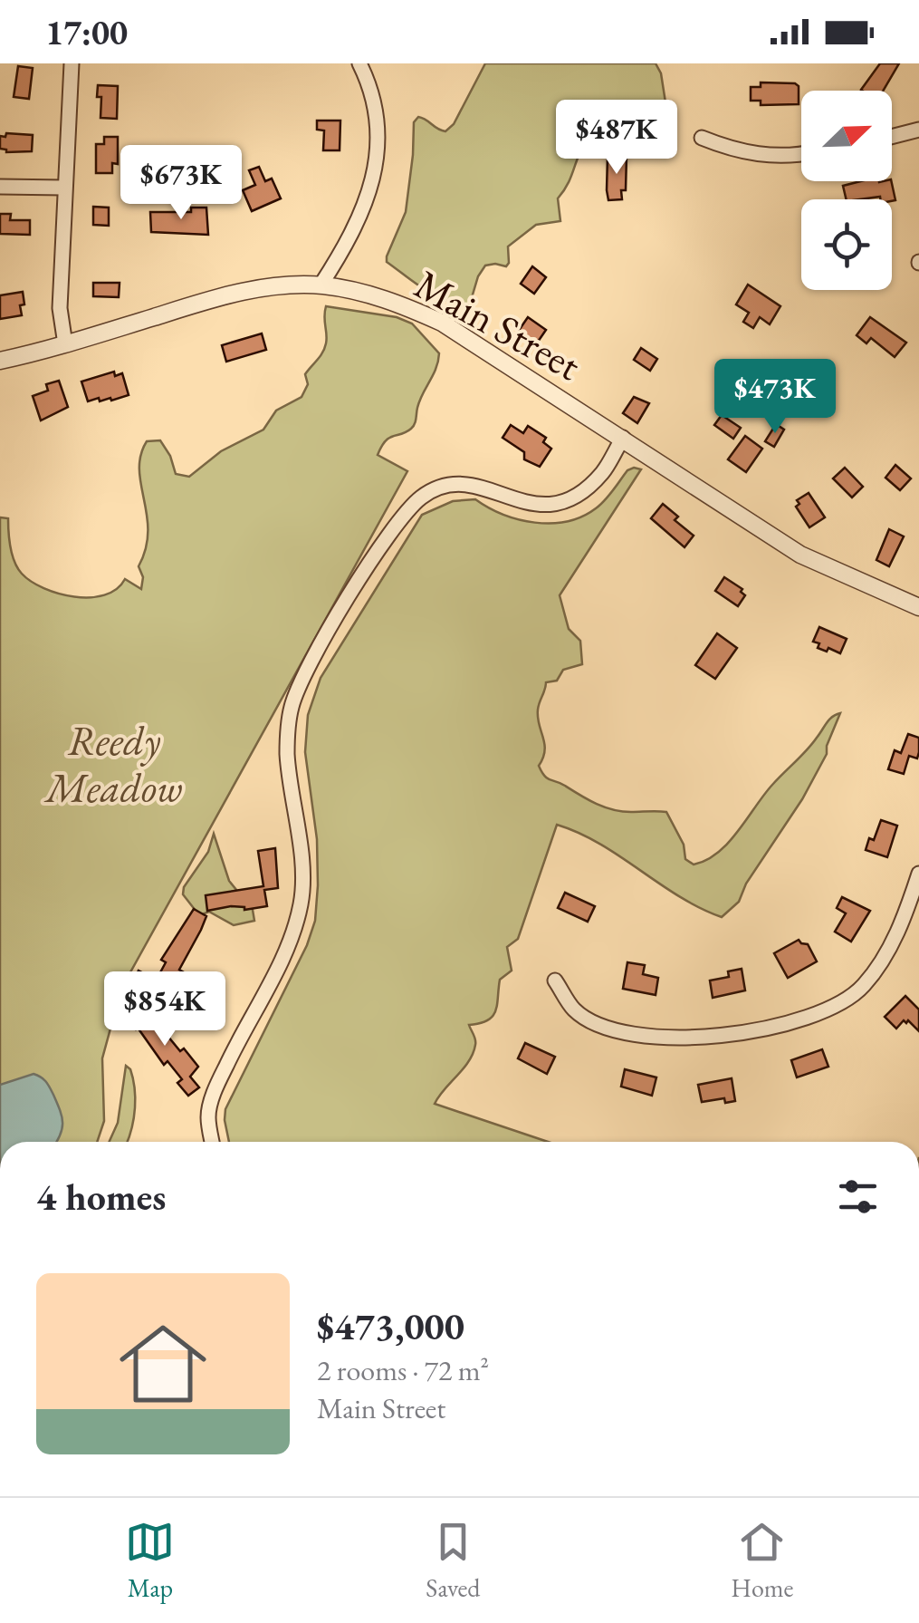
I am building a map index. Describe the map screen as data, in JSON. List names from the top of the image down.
{
  "streets": {
    "street": ["Main Street"]
  },
  "parks": ["Reedy Meadow"],
  "north": "top right",
  "page": {
    "status": "17:00",
    "price": [
      "$487K",
      "$673K",
      "$473K",
      "$854K"
    ],
    "heading": "4 homes",
    "list": [
      {
        "name": "$473,000",
        "note": "2 rooms · 72 m² · Main Street"
      }
    ],
    "tabs": ["Map", "Saved", "Home"]
  }
}
